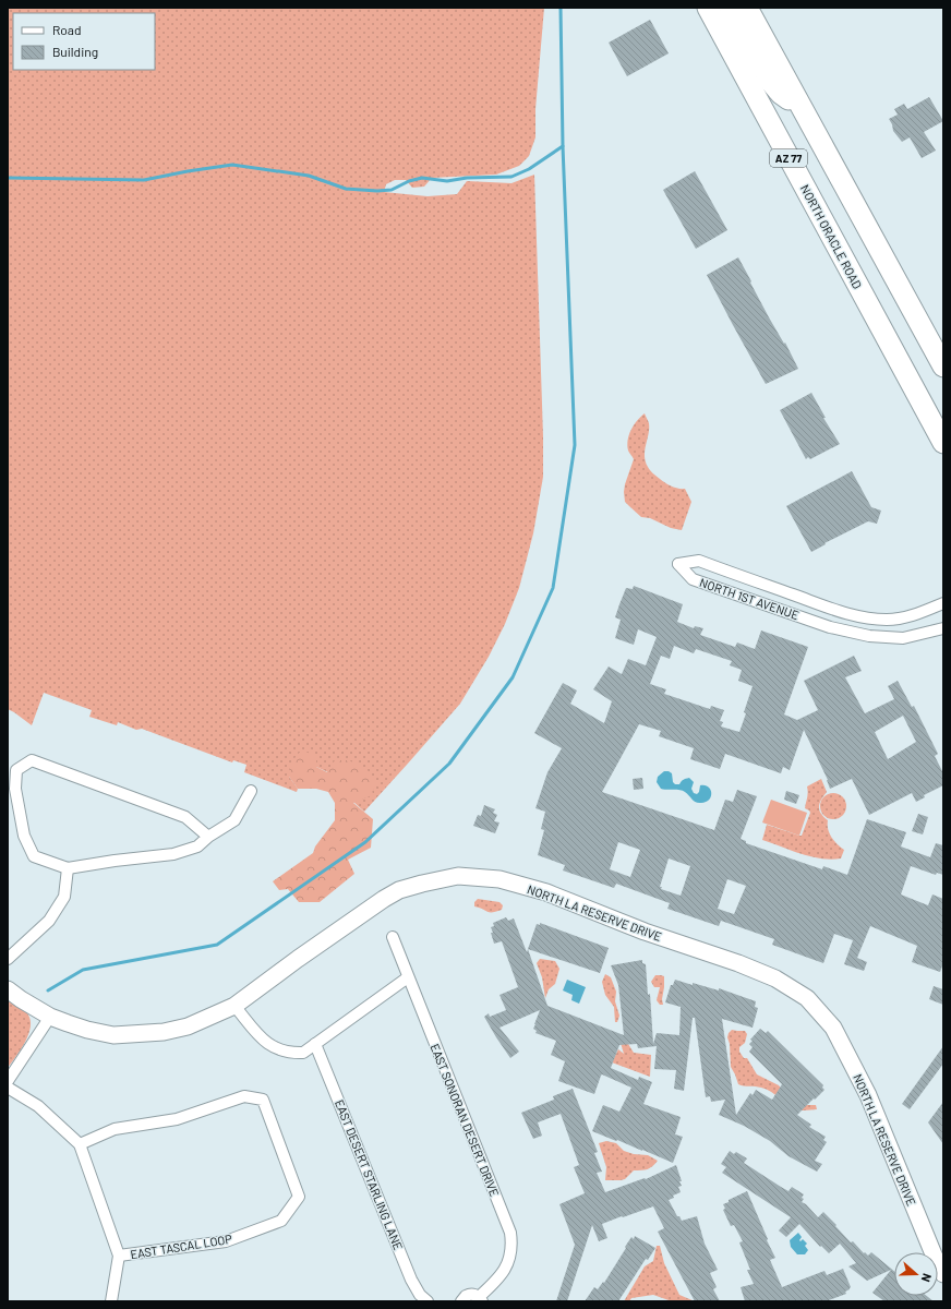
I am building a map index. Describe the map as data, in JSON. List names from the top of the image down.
{
  "streets": {
    "highway": ["AZ 77", "NORTH ORACLE ROAD"],
    "street": [
      "NORTH 1ST AVENUE",
      "NORTH LA RESERVE DRIVE",
      "EAST SONORAN DESERT DRIVE",
      "EAST DESERT STARLING LANE",
      "EAST TASCAL LOOP"
    ]
  },
  "legend": ["Road", "Building"],
  "north": "right"
}
